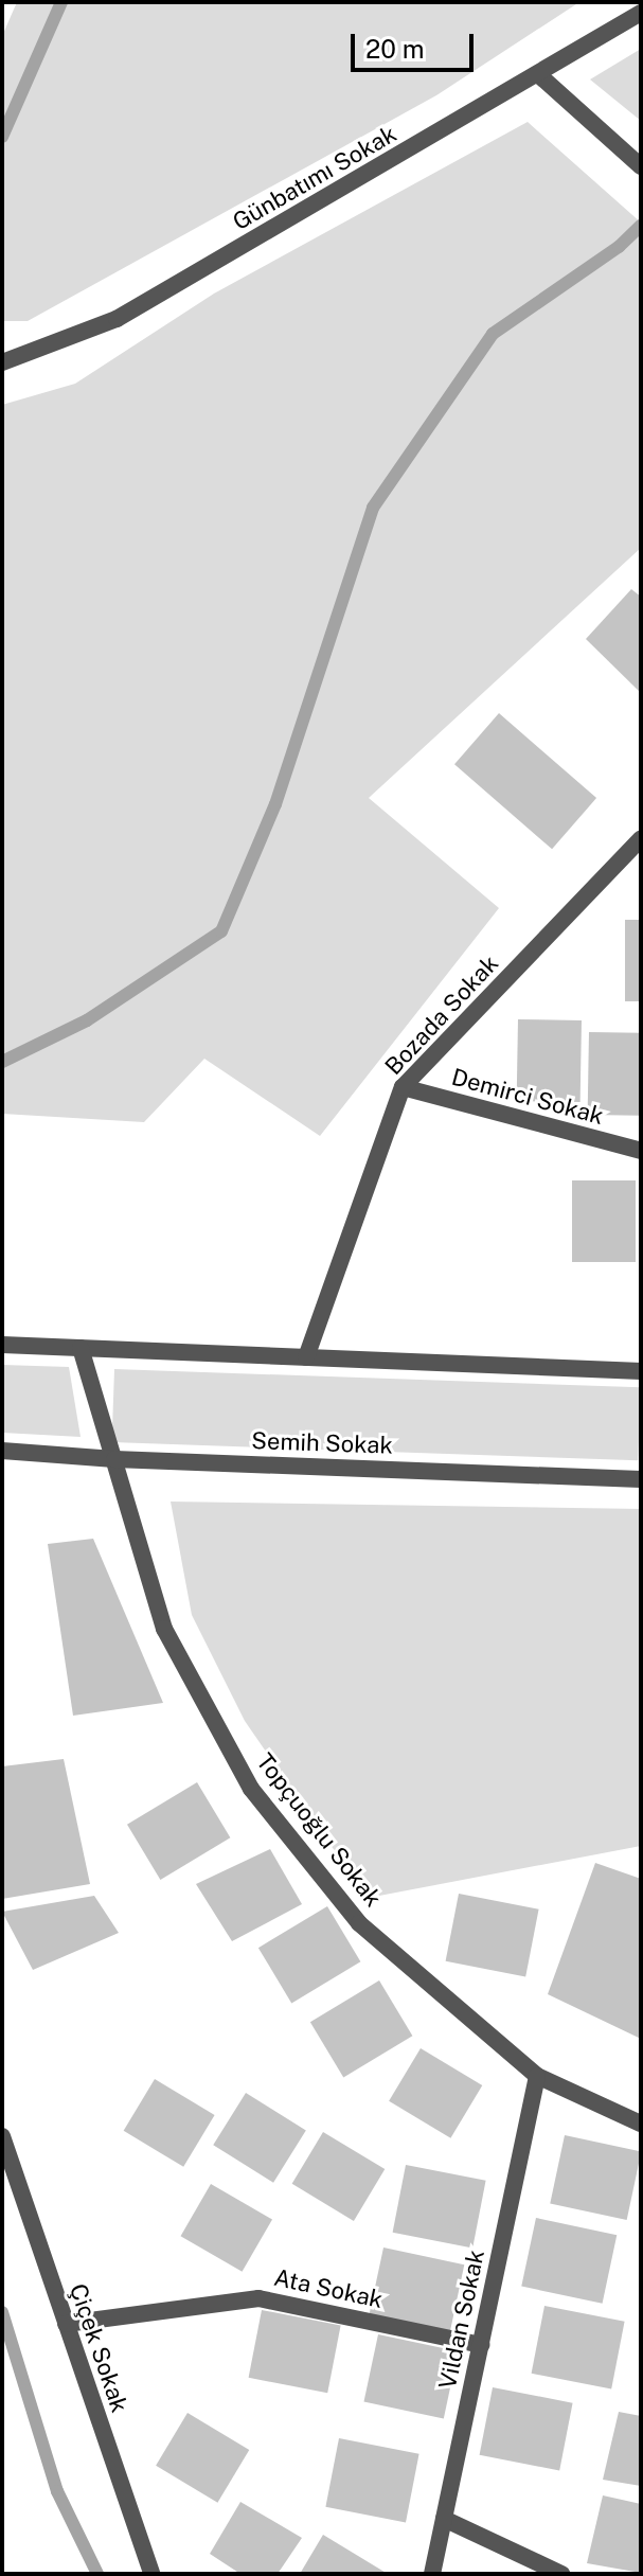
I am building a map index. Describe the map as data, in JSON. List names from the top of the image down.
{
  "streets": {
    "street": [
      "Günbatımı Sokak",
      "Bozada Sokak",
      "Demirci Sokak",
      "Semih Sokak",
      "Topçuoğlu Sokak",
      "Ata Sokak",
      "Vildan Sokak",
      "Çiçek Sokak"
    ]
  },
  "crossings": [
    ["Bozada Sokak", "Demirci Sokak"],
    ["Semih Sokak", "Topçuoğlu Sokak"],
    ["Topçuoğlu Sokak", "Vildan Sokak"],
    ["Ata Sokak", "Vildan Sokak"],
    ["Ata Sokak", "Çiçek Sokak"]
  ],
  "scale_bar": "20 m"
}
